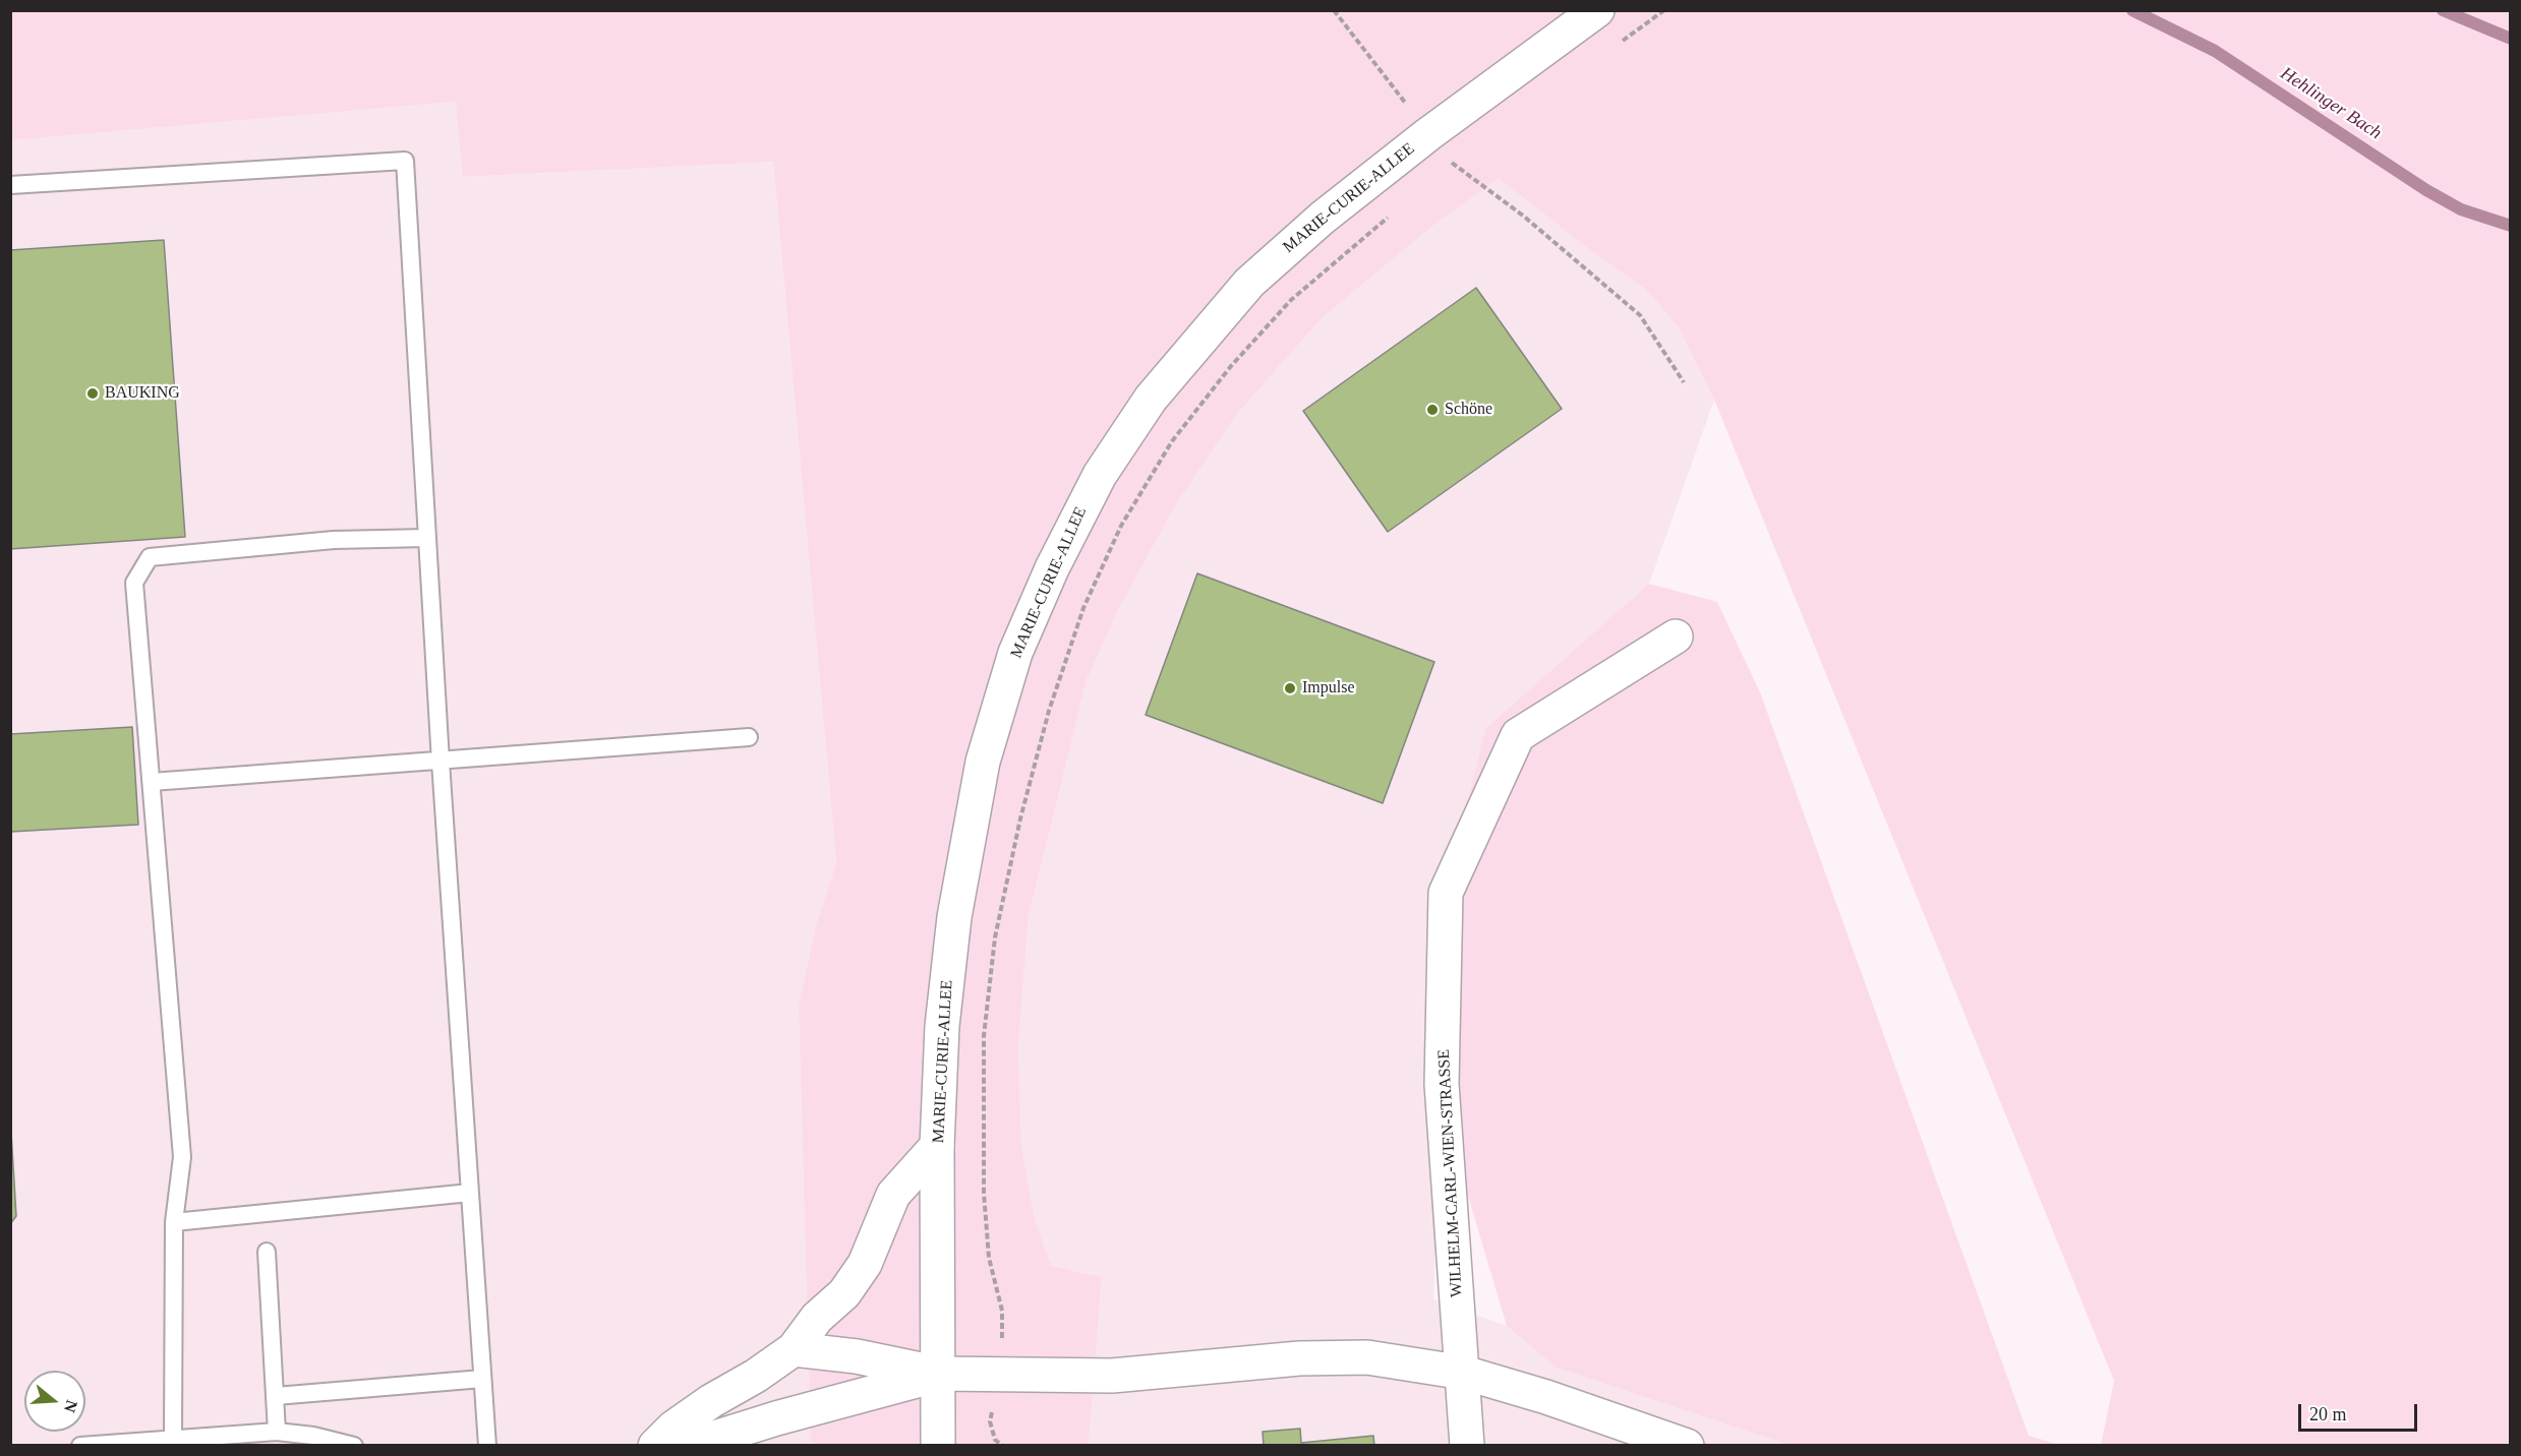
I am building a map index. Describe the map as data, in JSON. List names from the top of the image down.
{
  "streets": {
    "street": ["MARIE-CURIE-ALLEE", "WILHELM-CARL-WIEN-STRASSE"]
  },
  "water": ["Hehlinger Bach"],
  "places": ["BAUKING", "Schöne", "Impulse"],
  "scale_bar": "20 m",
  "north": "right"
}
